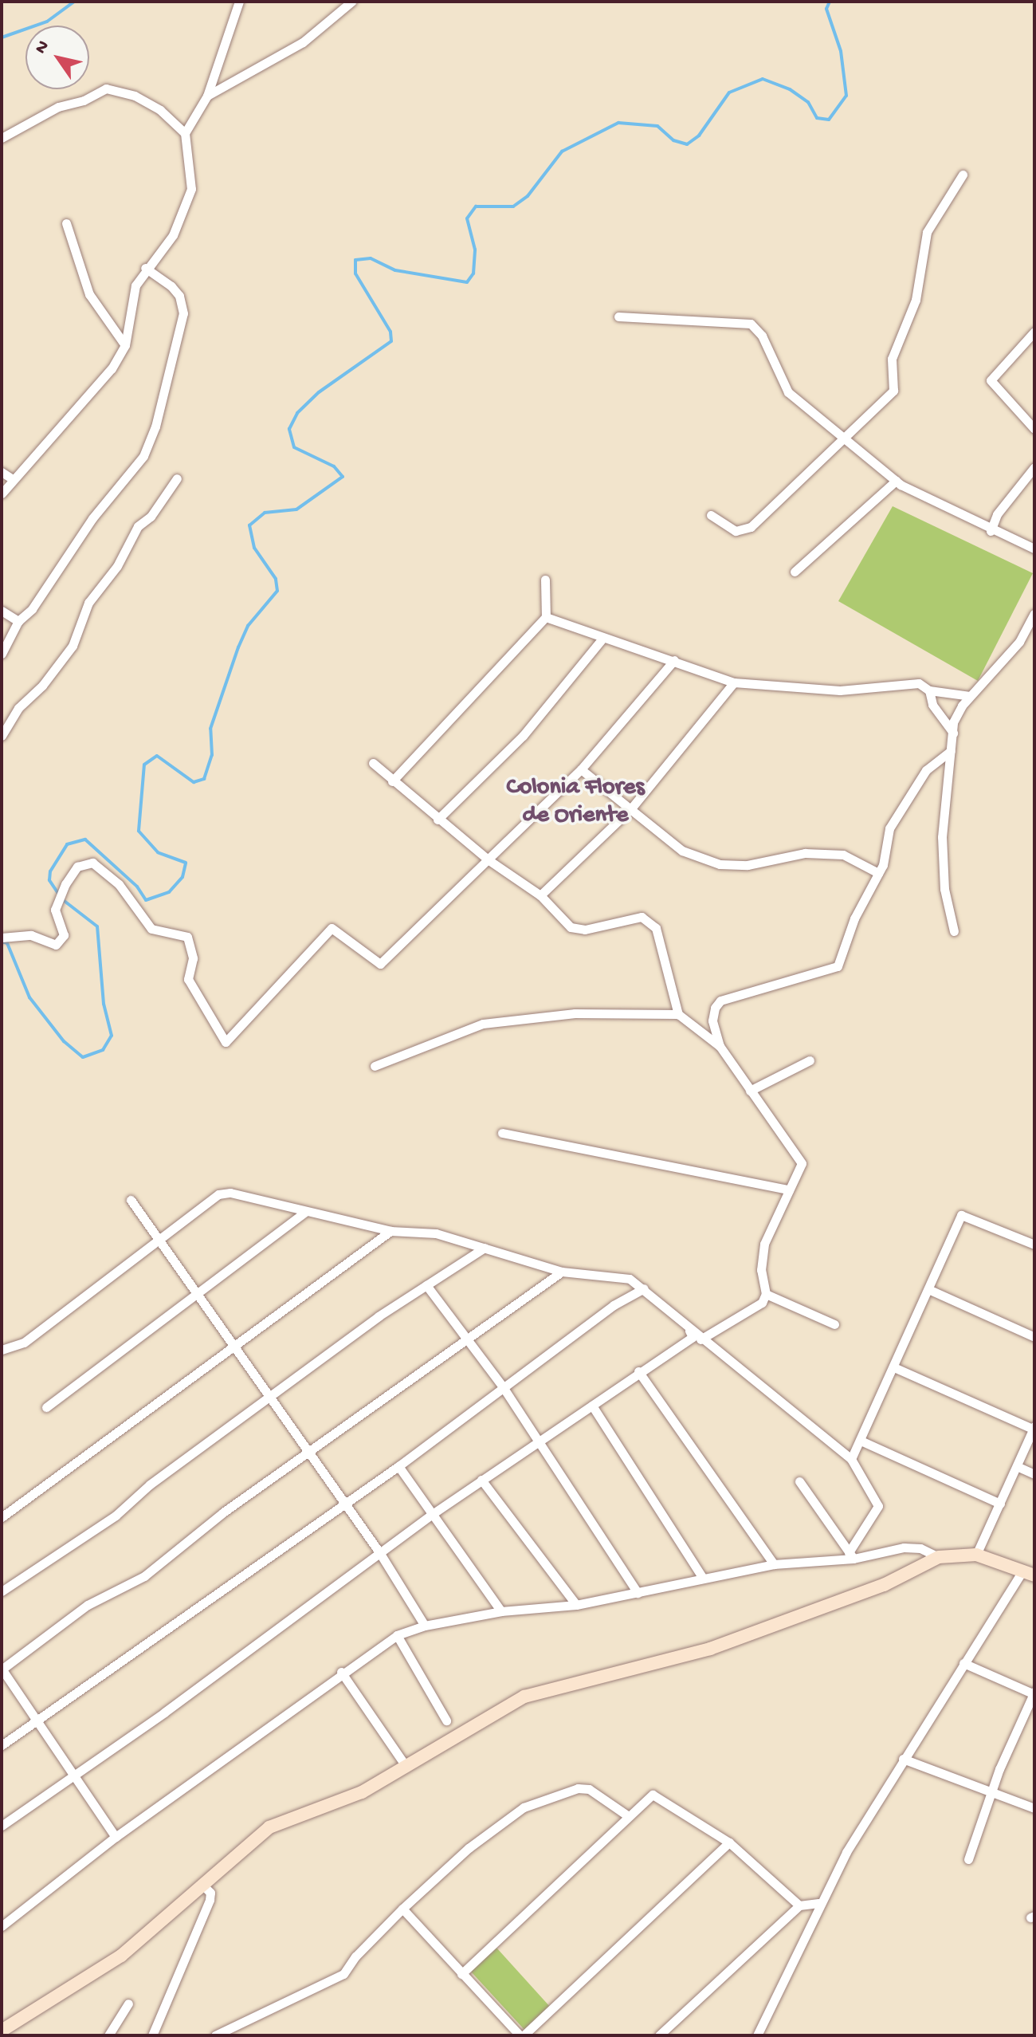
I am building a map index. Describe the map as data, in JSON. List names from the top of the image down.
{
  "districts": ["Colonia Flores de Oriente"],
  "north": "top left"
}
